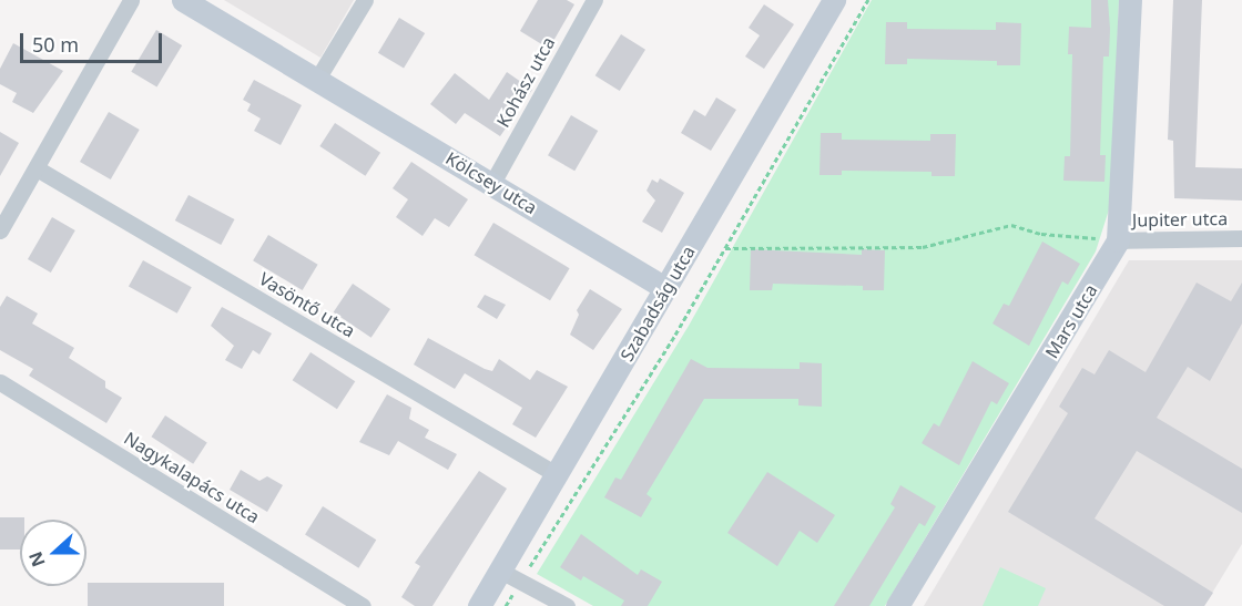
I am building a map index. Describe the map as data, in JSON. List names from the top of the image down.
{
  "streets": {
    "street": [
      "Kohász utca",
      "Kölcsey utca",
      "Jupiter utca",
      "Szabadság utca",
      "Vasöntő utca",
      "Mars utca",
      "Nagykalapács utca"
    ]
  },
  "crossings": [
    ["Kohász utca", "Kölcsey utca"],
    ["Kölcsey utca", "Szabadság utca"],
    ["Jupiter utca", "Mars utca"],
    ["Szabadság utca", "Vasöntő utca"]
  ],
  "scale_bar": "50 m",
  "north": "left"
}
